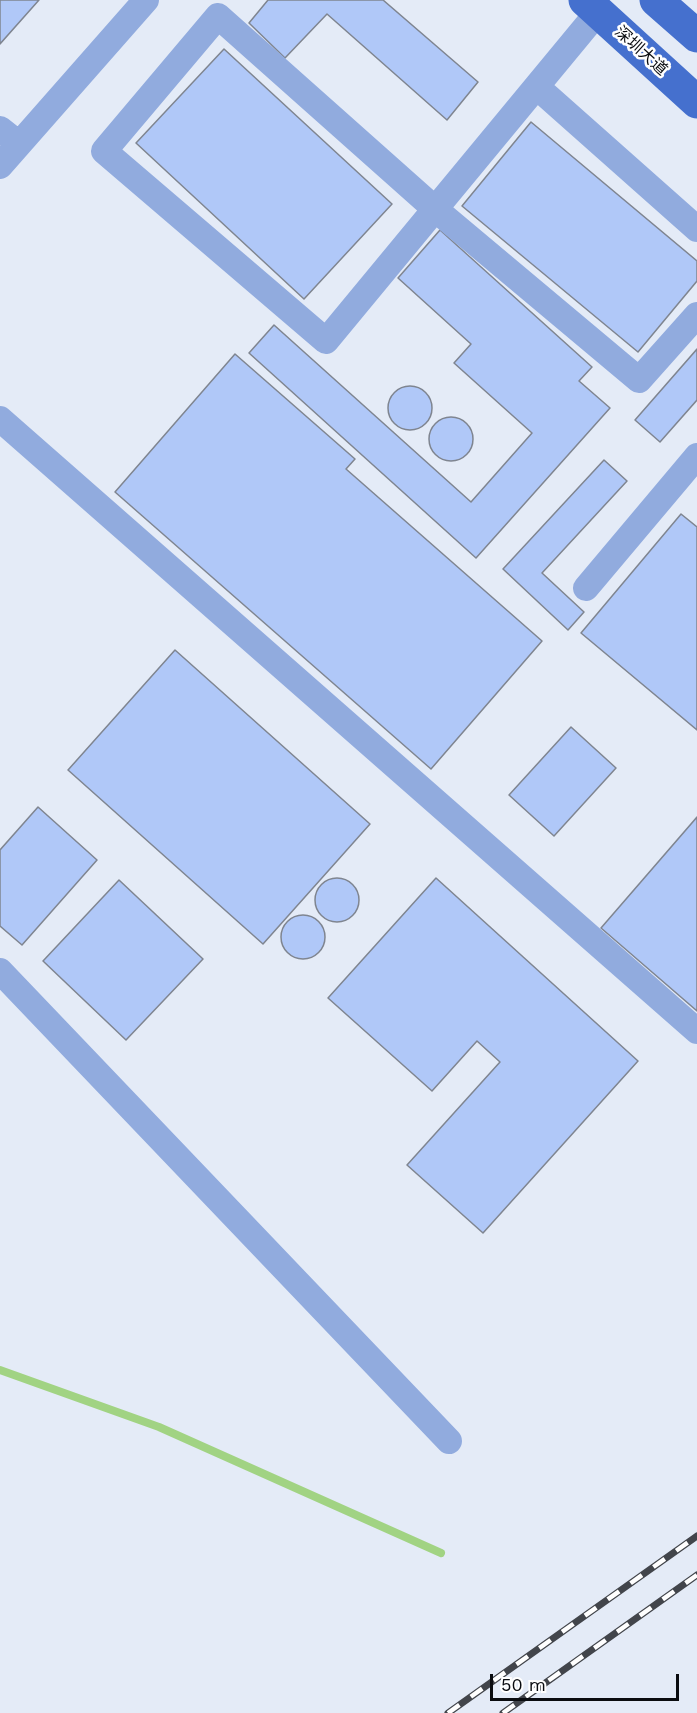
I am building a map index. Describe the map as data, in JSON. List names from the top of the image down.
{
  "streets": {
    "main road": ["深圳大道"]
  },
  "scale_bar": "50 m"
}
